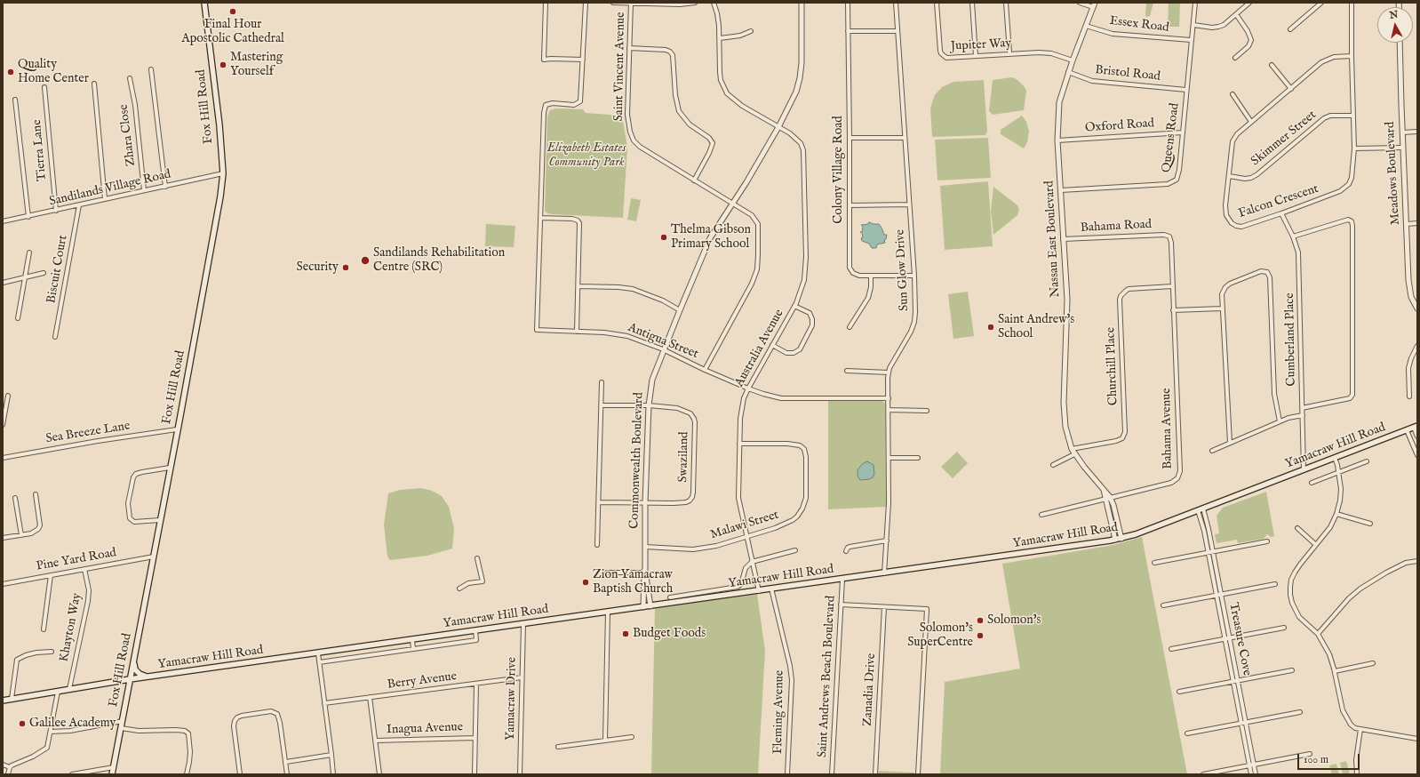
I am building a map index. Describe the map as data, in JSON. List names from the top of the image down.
{
  "streets": {
    "main road": ["Fox Hill Road", "Yamacraw Hill Road"],
    "street": [
      "Essex Road",
      "Jupiter Way",
      "Saint Vincent Avenue",
      "Bristol Road",
      "Oxford Road",
      "Zhara Close",
      "Queens Road",
      "Skimmer Street",
      "Tierra Lane",
      "Colony Village Road",
      "Meadows Boulevard",
      "Sandilands Village Road",
      "Falcon Crescent",
      "Bahama Road",
      "Nassau East Boulevard",
      "Biscuit Court",
      "Sun Glow Drive",
      "Cumberland Place",
      "Antigua Street",
      "Australia Avenue",
      "Churchill Place",
      "Bahama Avenue",
      "Sea Breeze Lane",
      "Swaziland",
      "Commonwealth Boulevard",
      "Malawi Street",
      "Pine Yard Road",
      "Khayton Way",
      "Treasure Cove",
      "Saint Andrews Beach Boulevard",
      "Berry Avenue",
      "Zanadia Drive",
      "Yamacraw Drive",
      "Fleming Avenue",
      "Inagua Avenue"
    ]
  },
  "crossings": [
    ["Essex Road", "Queens Road"],
    ["Essex Road", "Nassau East Boulevard"],
    ["Jupiter Way", "Nassau East Boulevard"],
    ["Saint Vincent Avenue", "Antigua Street"],
    ["Saint Vincent Avenue", "Commonwealth Boulevard"],
    ["Bristol Road", "Queens Road"],
    ["Bristol Road", "Nassau East Boulevard"],
    ["Fox Hill Road", "Sandilands Village Road"],
    ["Fox Hill Road", "Sea Breeze Lane"],
    ["Fox Hill Road", "Yamacraw Hill Road"],
    ["Fox Hill Road", "Pine Yard Road"],
    ["Oxford Road", "Queens Road"],
    ["Oxford Road", "Nassau East Boulevard"],
    ["Zhara Close", "Sandilands Village Road"],
    ["Queens Road", "Nassau East Boulevard"],
    ["Skimmer Street", "Falcon Crescent"],
    ["Tierra Lane", "Sandilands Village Road"],
    ["Colony Village Road", "Sun Glow Drive"],
    ["Sandilands Village Road", "Biscuit Court"],
    ["Falcon Crescent", "Cumberland Place"],
    ["Bahama Road", "Nassau East Boulevard"],
    ["Bahama Road", "Bahama Avenue"],
    ["Nassau East Boulevard", "Churchill Place"],
    ["Nassau East Boulevard", "Bahama Avenue"],
    ["Nassau East Boulevard", "Yamacraw Hill Road"],
    ["Sun Glow Drive", "Antigua Street"],
    ["Sun Glow Drive", "Yamacraw Hill Road"],
    ["Cumberland Place", "Yamacraw Hill Road"],
    ["Antigua Street", "Australia Avenue"],
    ["Antigua Street", "Commonwealth Boulevard"],
    ["Australia Avenue", "Yamacraw Hill Road"],
    ["Australia Avenue", "Commonwealth Boulevard"],
    ["Australia Avenue", "Malawi Street"],
    ["Churchill Place", "Bahama Avenue"],
    ["Yamacraw Hill Road", "Commonwealth Boulevard"],
    ["Yamacraw Hill Road", "Khayton Way"],
    ["Yamacraw Hill Road", "Treasure Cove"],
    ["Yamacraw Hill Road", "Saint Andrews Beach Boulevard"],
    ["Yamacraw Hill Road", "Yamacraw Drive"],
    ["Yamacraw Hill Road", "Fleming Avenue"],
    ["Swaziland", "Commonwealth Boulevard"],
    ["Commonwealth Boulevard", "Malawi Street"],
    ["Pine Yard Road", "Khayton Way"],
    ["Berry Avenue", "Yamacraw Drive"]
  ],
  "parks": ["Elizabeth Estates Community Park"],
  "places": [
    "Final Hour Apostolic Cathedral",
    "Mastering Yourself",
    "Quality Home Center",
    "Thelma Gibson Primary School",
    "Sandilands Rehabilitation Centre (SRC)",
    "Security",
    "Saint Andrew's School",
    "Zion Yamacraw Baptish Church",
    "Solomon's",
    "Budget Foods",
    "Solomon's SuperCentre",
    "Galilee Academy"
  ],
  "scale_bar": "100 m",
  "north": "top"
}
